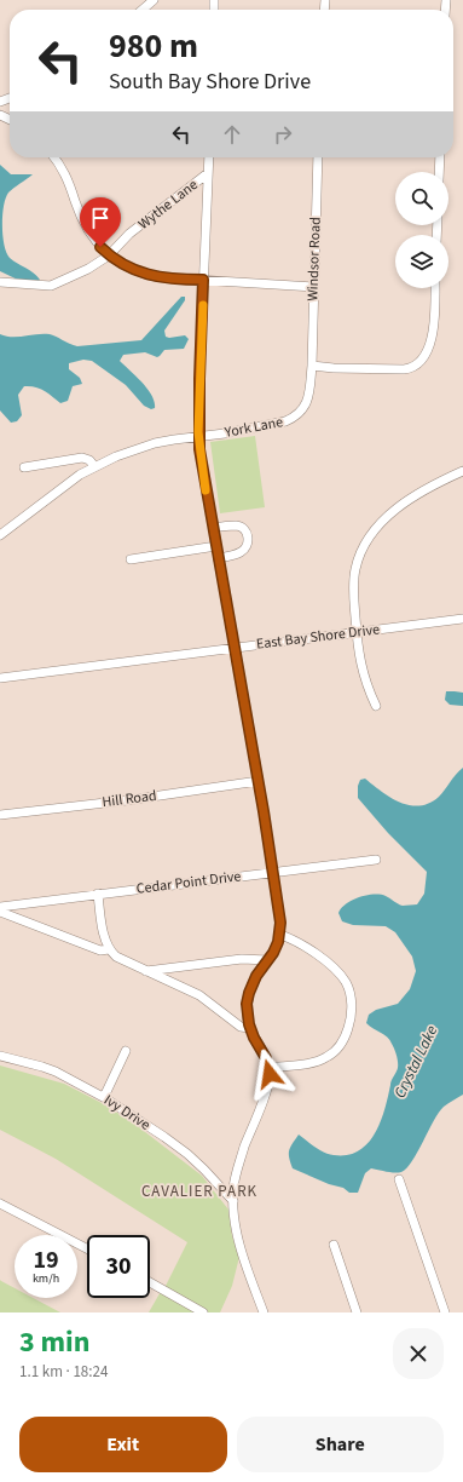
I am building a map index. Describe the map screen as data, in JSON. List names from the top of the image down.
{
  "streets": {
    "street": [
      "Wythe Lane",
      "Windsor Road",
      "York Lane",
      "East Bay Shore Drive",
      "Hill Road",
      "Cedar Point Drive",
      "Ivy Drive"
    ]
  },
  "crossings": [
    ["Windsor Road", "York Lane"]
  ],
  "districts": ["CAVALIER PARK"],
  "water": ["Crystal Lake"],
  "page": {
    "turn": ["980 m", "South Bay Shore Drive"],
    "speed": "19 km/h",
    "limit": "30",
    "heading": ["3 min", "1.1 km · 18:24"],
    "buttons": ["Exit", "Share"]
  }
}
